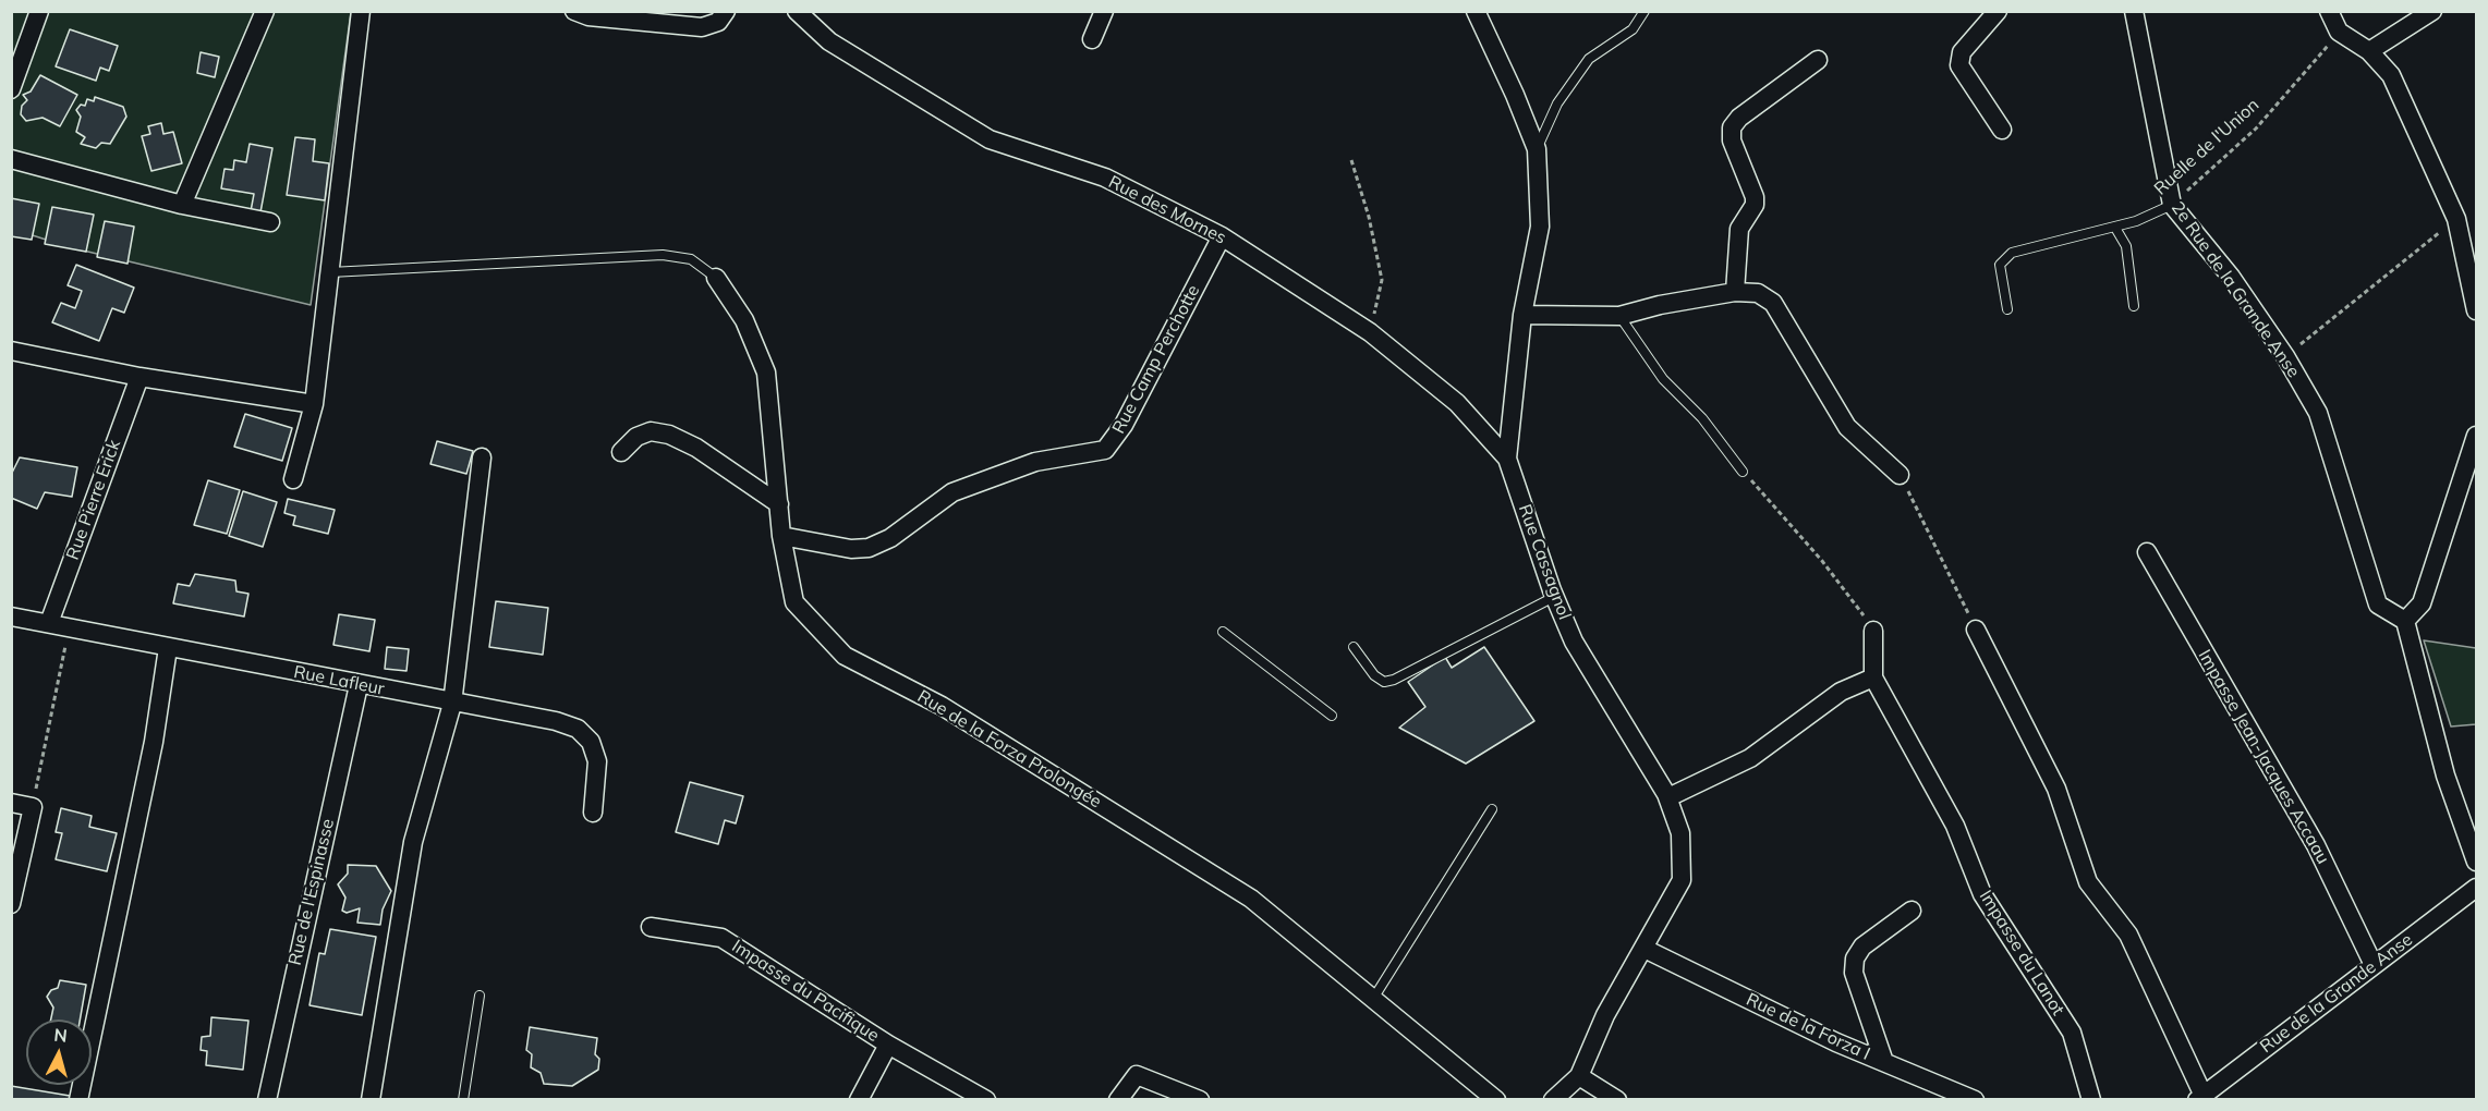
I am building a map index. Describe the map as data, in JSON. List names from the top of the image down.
{
  "streets": {
    "street": [
      "Rue des Mornes",
      "2e Rue de la Grande Anse",
      "Rue Camp Perchotte",
      "Rue Pierre Erick",
      "Rue Cassagnol",
      "Rue Lafleur",
      "Rue de la Forza Prolongée",
      "Impasse Jean-Jacques Accaau",
      "Rue de l'Espinasse",
      "Impasse du Lanot",
      "Impasse du Pacifique",
      "Rue de la Grande Anse",
      "Rue de la Forza I"
    ],
    "lane": ["Ruelle de l'Union"]
  },
  "crossings": [
    ["Ruelle de l'Union", "2e Rue de la Grande Anse"],
    ["Rue des Mornes", "Rue Camp Perchotte"],
    ["Rue des Mornes", "Rue Cassagnol"],
    ["Rue Camp Perchotte", "Rue de la Forza Prolongée"],
    ["Rue Pierre Erick", "Rue Lafleur"],
    ["Rue Cassagnol", "Rue de la Forza I"],
    ["Rue Lafleur", "Rue de l'Espinasse"],
    ["Impasse Jean-Jacques Accaau", "Rue de la Grande Anse"]
  ],
  "north": "top"
}
